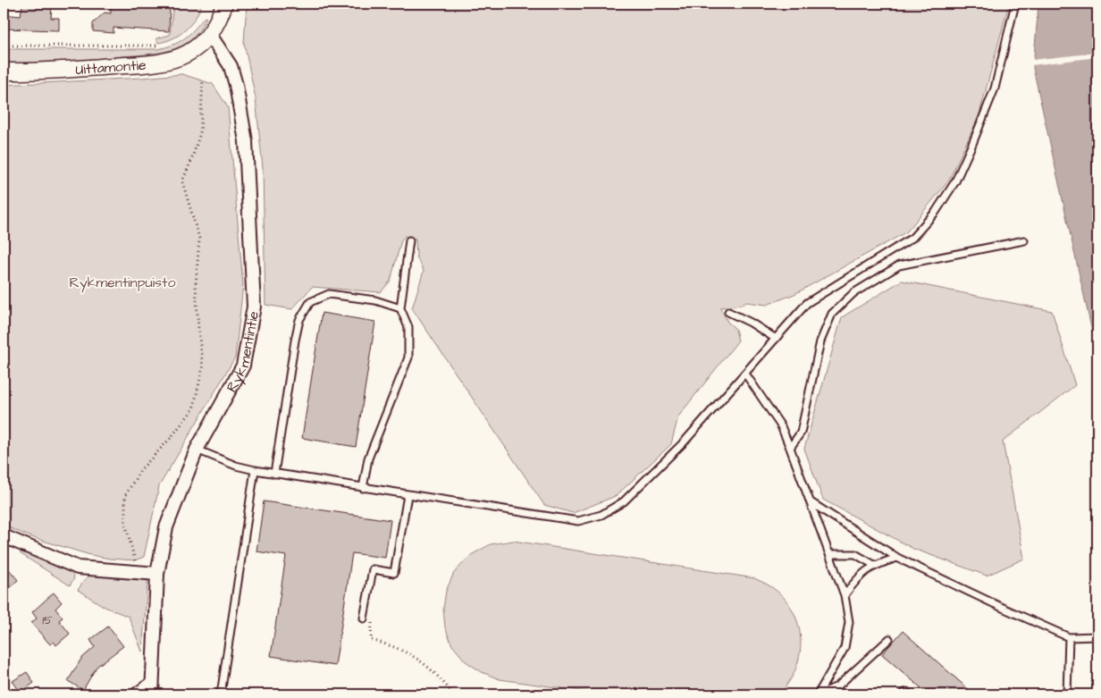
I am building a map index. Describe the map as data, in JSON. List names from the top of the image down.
{
  "streets": {
    "street": ["Uittamontie", "Rykmentintie"]
  },
  "crossings": [
    ["Uittamontie", "Rykmentintie"]
  ],
  "parks": ["Rykmentinpuisto"],
  "house_numbers": ["15"]
}
